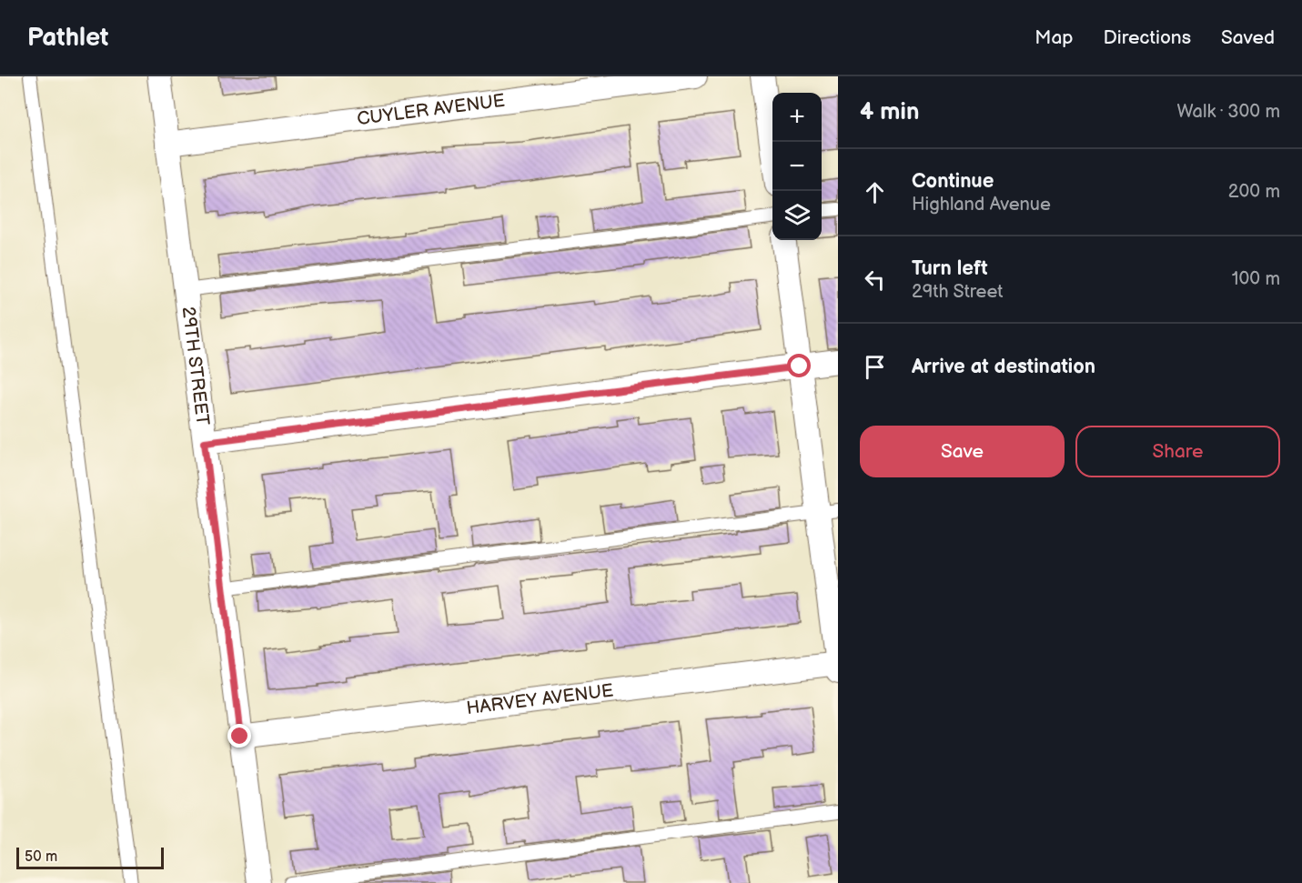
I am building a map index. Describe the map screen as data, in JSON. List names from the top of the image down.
{
  "streets": {
    "street": ["CUYLER AVENUE", "29TH STREET", "HARVEY AVENUE"]
  },
  "crossings": [
    ["CUYLER AVENUE", "29TH STREET"],
    ["29TH STREET", "HARVEY AVENUE"]
  ],
  "scale_bar": "50 m",
  "page": {
    "header": "Pathlet",
    "nav": ["Map", "Directions", "Saved"],
    "heading": ["4 min", "Walk · 300 m"],
    "map_buttons": ["+", "−"],
    "list": [
      ["Continue", "Highland Avenue", "200 m"],
      ["Turn left", "29th Street", "100 m"],
      "Arrive at destination"
    ],
    "buttons": ["Save", "Share"],
    "scale": "50 m"
  }
}
